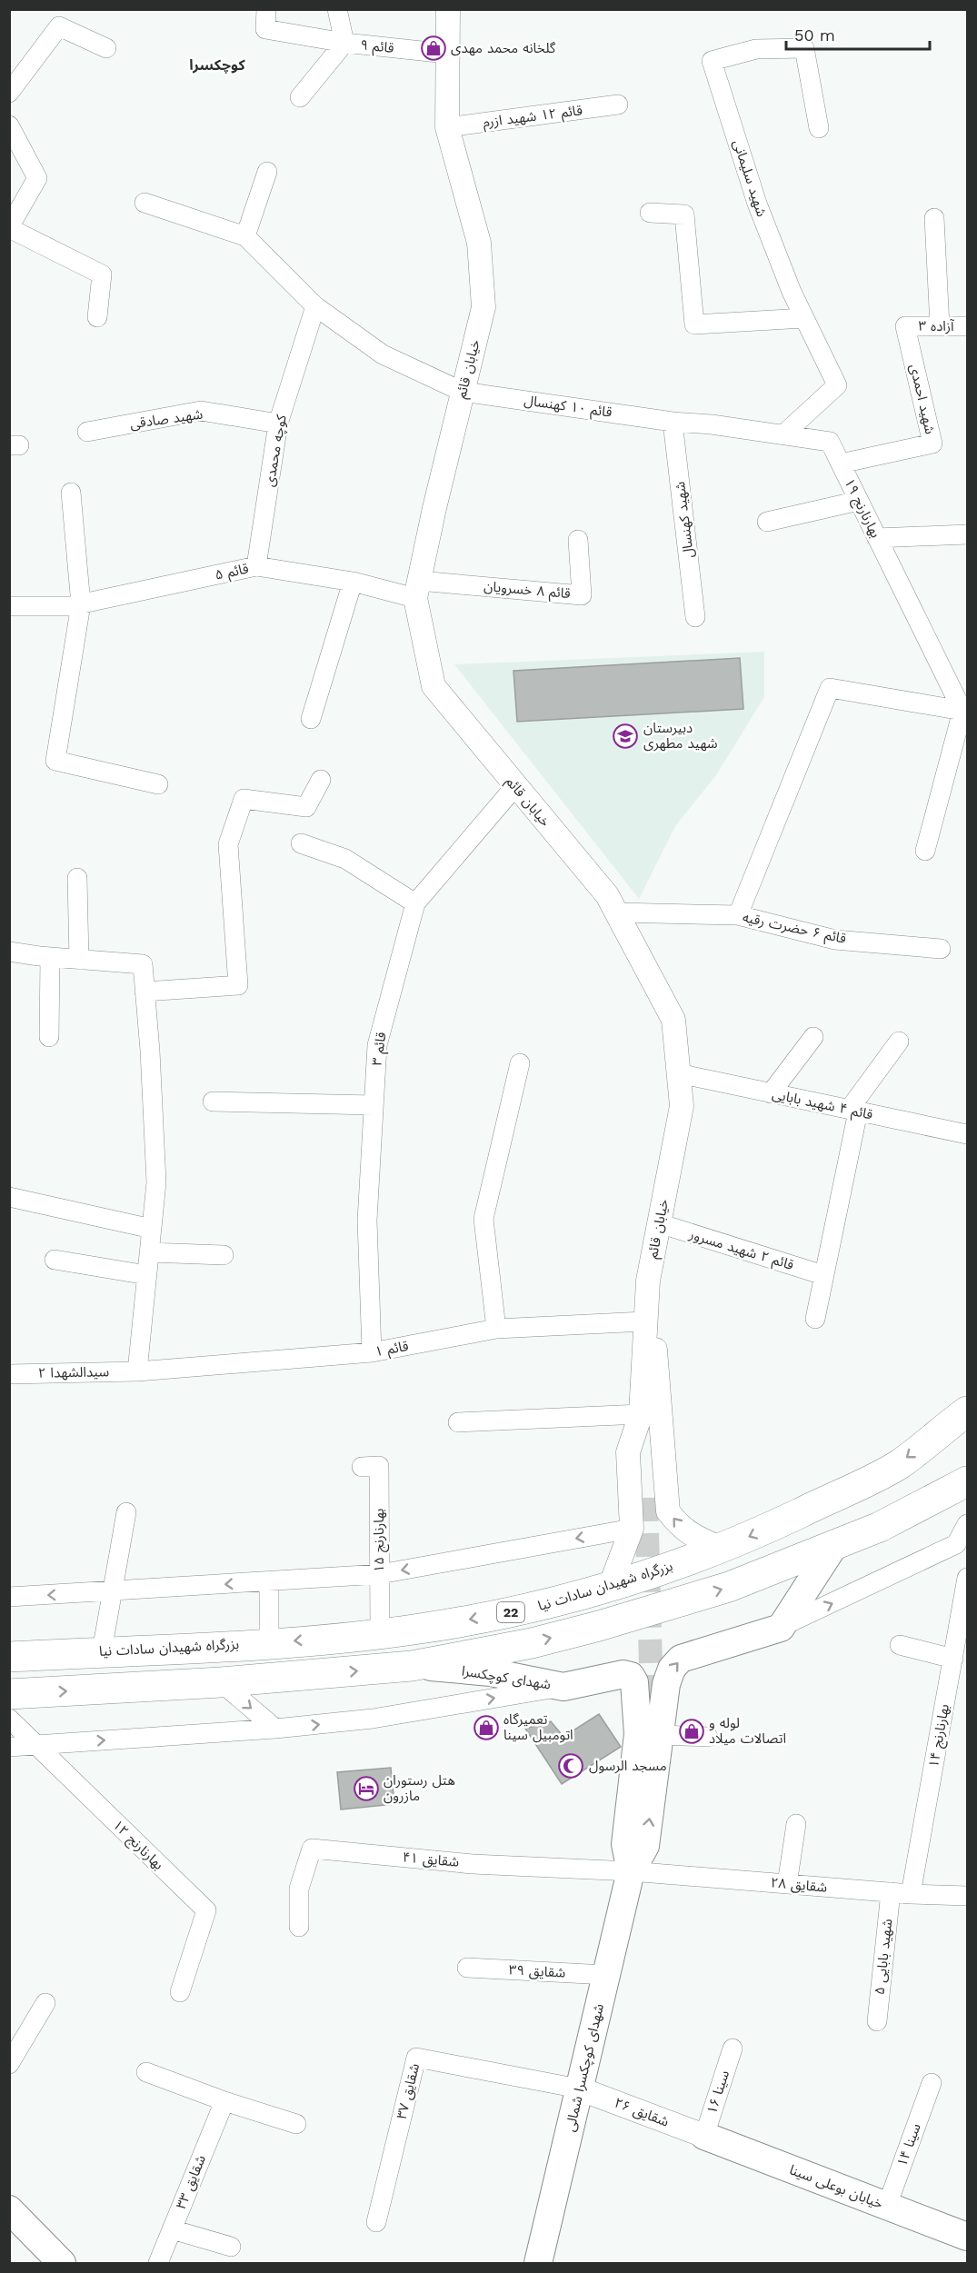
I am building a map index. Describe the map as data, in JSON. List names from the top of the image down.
{
  "streets": {
    "highway": ["بزرگراه شهیدان سادات نیا", "22"],
    "main road": ["شهدای کوچکسرا", "شهدای کوچکسرا شمالی", "خیابان بوعلی سینا"],
    "street": [
      "قائم ۹",
      "قائم ۱۲ شهید ازرم",
      "شهید سلیمانی",
      "آزاده ۳",
      "خیابان قائم",
      "شهید احمدی",
      "قائم ۱۰ کهنسال",
      "شهید صادقی",
      "کوچه محمدی",
      "بهارنارنج ۱۹",
      "شهید کهنسال",
      "قائم ۵",
      "قائم ۸ خسرویان",
      "قائم ۶ حضرت رقیه",
      "قائم ۳",
      "قائم ۴ شهید بابایی",
      "قائم ۲ شهید مسرور",
      "قائم ۱",
      "سیدالشهدا ۲",
      "بهارنارنج ۱۵",
      "بهارنارنج ۱۴",
      "بهارنارنج ۱۲",
      "شقایق ۴۱",
      "شقایق ۲۸",
      "شهید بابایی ۵",
      "شقایق ۳۹",
      "شقایق ۳۷",
      "سینا ۱۶",
      "شقایق ۲۶",
      "سینا ۱۴",
      "شقایق ۳۳"
    ]
  },
  "crossings": [
    ["قائم ۹", "خیابان قائم"],
    ["قائم ۱۲ شهید ازرم", "خیابان قائم"],
    ["شهید سلیمانی", "بهارنارنج ۱۹"],
    ["آزاده ۳", "شهید احمدی"],
    ["خیابان قائم", "قائم ۱۰ کهنسال"],
    ["خیابان قائم", "قائم ۵"],
    ["خیابان قائم", "قائم ۸ خسرویان"],
    ["خیابان قائم", "قائم ۶ حضرت رقیه"],
    ["خیابان قائم", "قائم ۳"],
    ["خیابان قائم", "قائم ۴ شهید بابایی"],
    ["خیابان قائم", "قائم ۲ شهید مسرور"],
    ["خیابان قائم", "قائم ۱"],
    ["خیابان قائم", "بزرگراه شهیدان سادات نیا"],
    ["شهید احمدی", "بهارنارنج ۱۹"],
    ["قائم ۱۰ کهنسال", "کوچه محمدی"],
    ["قائم ۱۰ کهنسال", "بهارنارنج ۱۹"],
    ["قائم ۱۰ کهنسال", "شهید کهنسال"],
    ["شهید صادقی", "کوچه محمدی"],
    ["کوچه محمدی", "قائم ۵"],
    ["بهارنارنج ۱۹", "شهید کهنسال"],
    ["قائم ۵", "قائم ۸ خسرویان"],
    ["قائم ۳", "قائم ۱"],
    ["قائم ۱", "سیدالشهدا ۲"],
    ["بهارنارنج ۱۵", "بزرگراه شهیدان سادات نیا"],
    ["شهدای کوچکسرا", "شقایق ۴۱"],
    ["شهدای کوچکسرا", "شقایق ۲۸"],
    ["شهدای کوچکسرا", "شهدای کوچکسرا شمالی"],
    ["بهارنارنج ۱۴", "شقایق ۲۸"],
    ["شقایق ۴۱", "شقایق ۲۸"],
    ["شقایق ۴۱", "شهدای کوچکسرا شمالی"],
    ["شقایق ۲۸", "شهید بابایی ۵"],
    ["شقایق ۲۸", "شهدای کوچکسرا شمالی"],
    ["شقایق ۳۹", "شهدای کوچکسرا شمالی"],
    ["شهدای کوچکسرا شمالی", "شقایق ۳۷"],
    ["شهدای کوچکسرا شمالی", "شقایق ۲۶"],
    ["شقایق ۳۷", "شقایق ۲۶"],
    ["سینا ۱۶", "شقایق ۲۶"],
    ["سینا ۱۶", "خیابان بوعلی سینا"],
    ["شقایق ۲۶", "خیابان بوعلی سینا"],
    ["سینا ۱۴", "خیابان بوعلی سینا"]
  ],
  "districts": ["کوچکسرا"],
  "places": {
    "shop": ["گلخانه محمد مهدی", "تعمیرگاه اتومبیل سینا", "لوله و اتصالات میلاد"],
    "school or university": ["دبیرستان شهید مطهری"],
    "mosque": ["مسجد الرسول"],
    "hotel": ["هتل رستوران مازرون"]
  },
  "scale_bar": "50 m"
}
